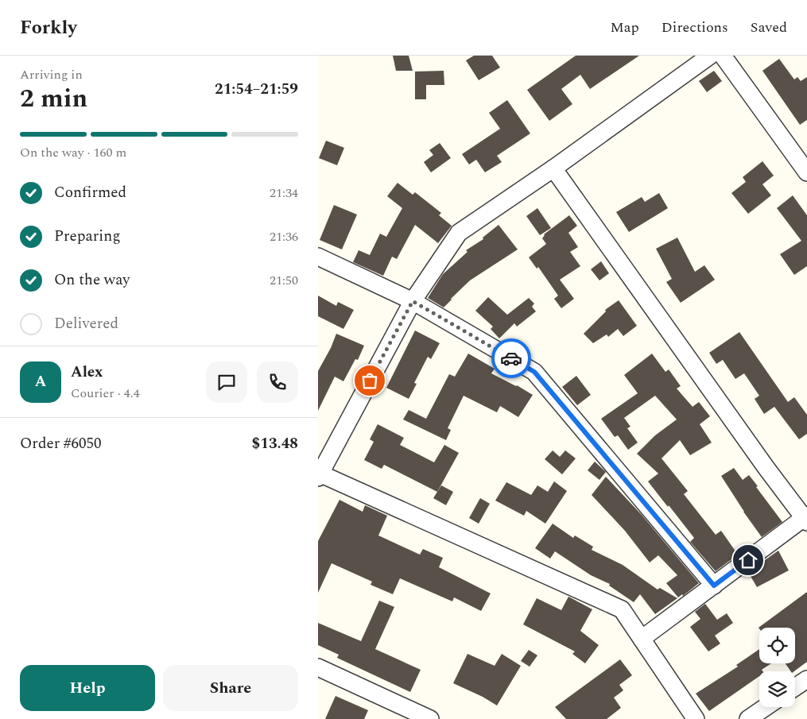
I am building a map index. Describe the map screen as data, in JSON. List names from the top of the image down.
{
  "page": {
    "header": "Forkly",
    "nav": ["Map", "Directions", "Saved"],
    "heading": ["2 min", "Arriving in", "21:54–21:59"],
    "panel": [
      "Alex",
      "Courier · 4.4",
      "Order #6050",
      "$13.48"
    ],
    "bar": "On the way · 160 m",
    "list": [
      ["Confirmed", "21:34"],
      ["Preparing", "21:36"],
      ["On the way", "21:50"],
      "Delivered"
    ],
    "round": "A",
    "buttons": ["Help", "Share"]
  }
}
